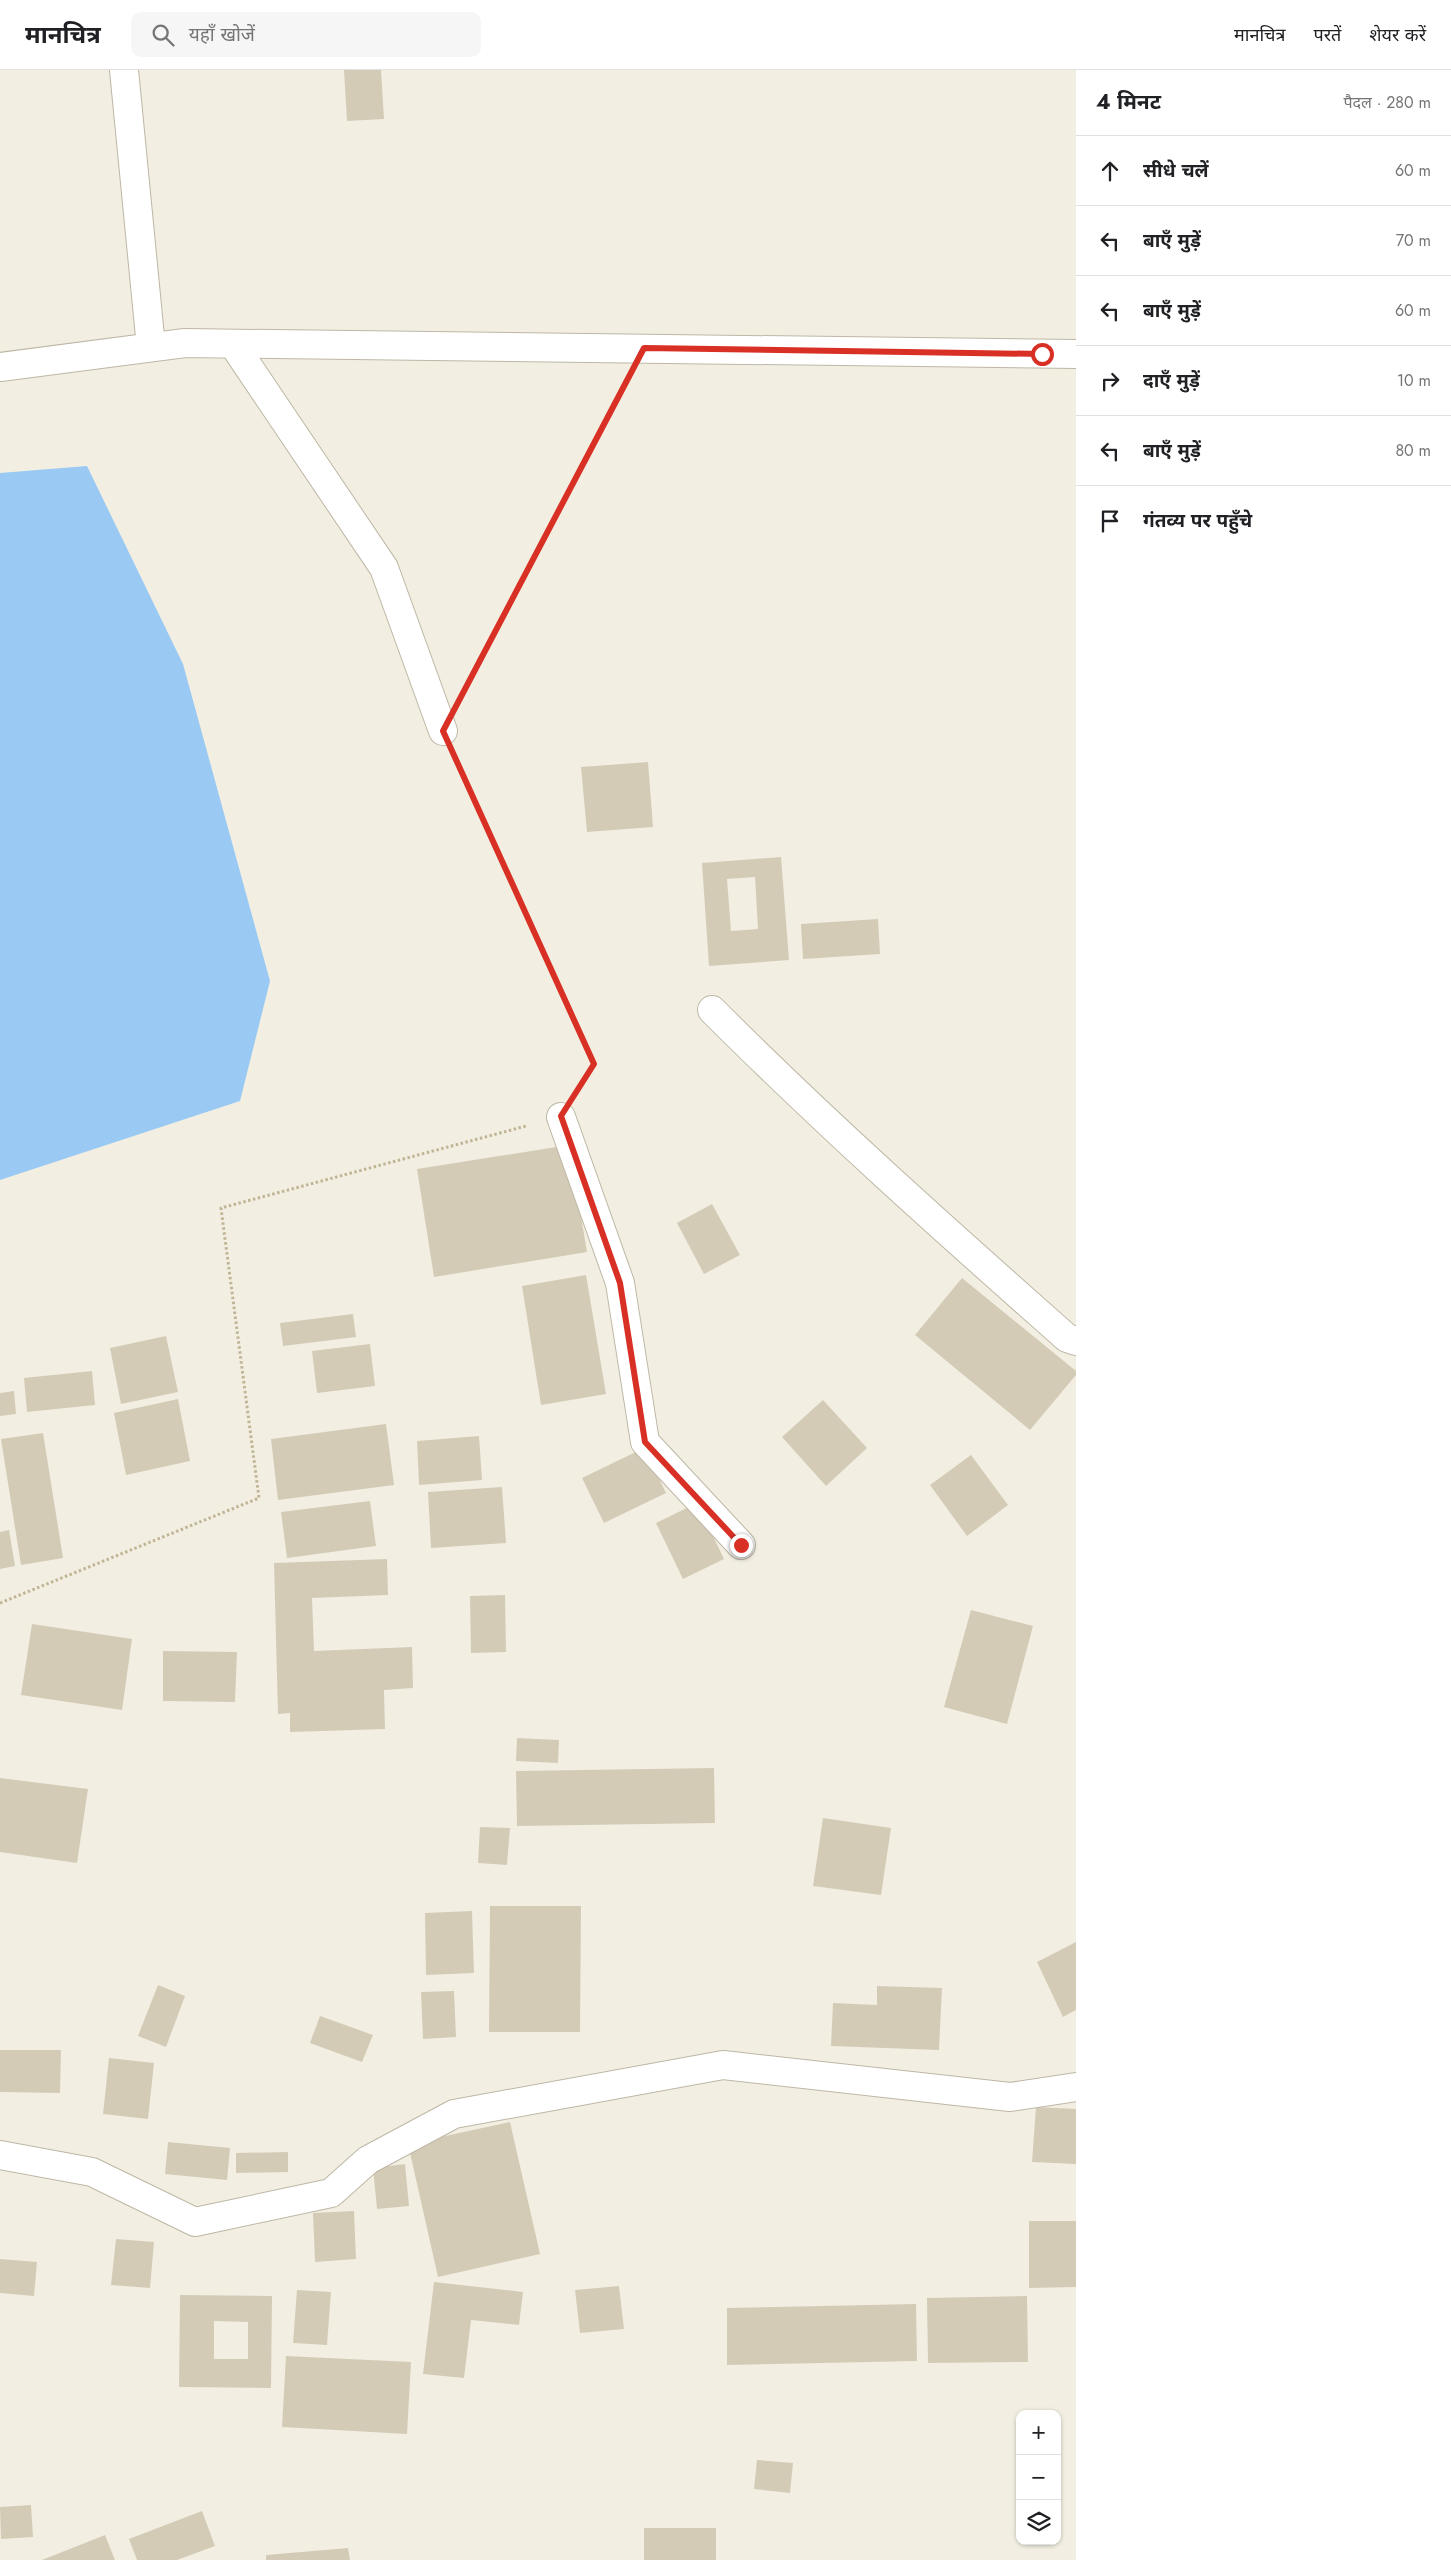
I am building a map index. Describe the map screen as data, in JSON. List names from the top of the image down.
{
  "page": {
    "header": "मानचित्र",
    "search": "यहाँ खोजें",
    "nav": ["मानचित्र", "परतें", "शेयर करें"],
    "heading": ["4 मिनट", "पैदल · 280 m"],
    "list": [
      ["सीधे चलें", "60 m"],
      ["बाएँ मुड़ें", "70 m"],
      ["बाएँ मुड़ें", "60 m"],
      ["दाएँ मुड़ें", "10 m"],
      ["बाएँ मुड़ें", "80 m"],
      "गंतव्य पर पहुँचे"
    ],
    "map_buttons": ["+", "−"]
  }
}
